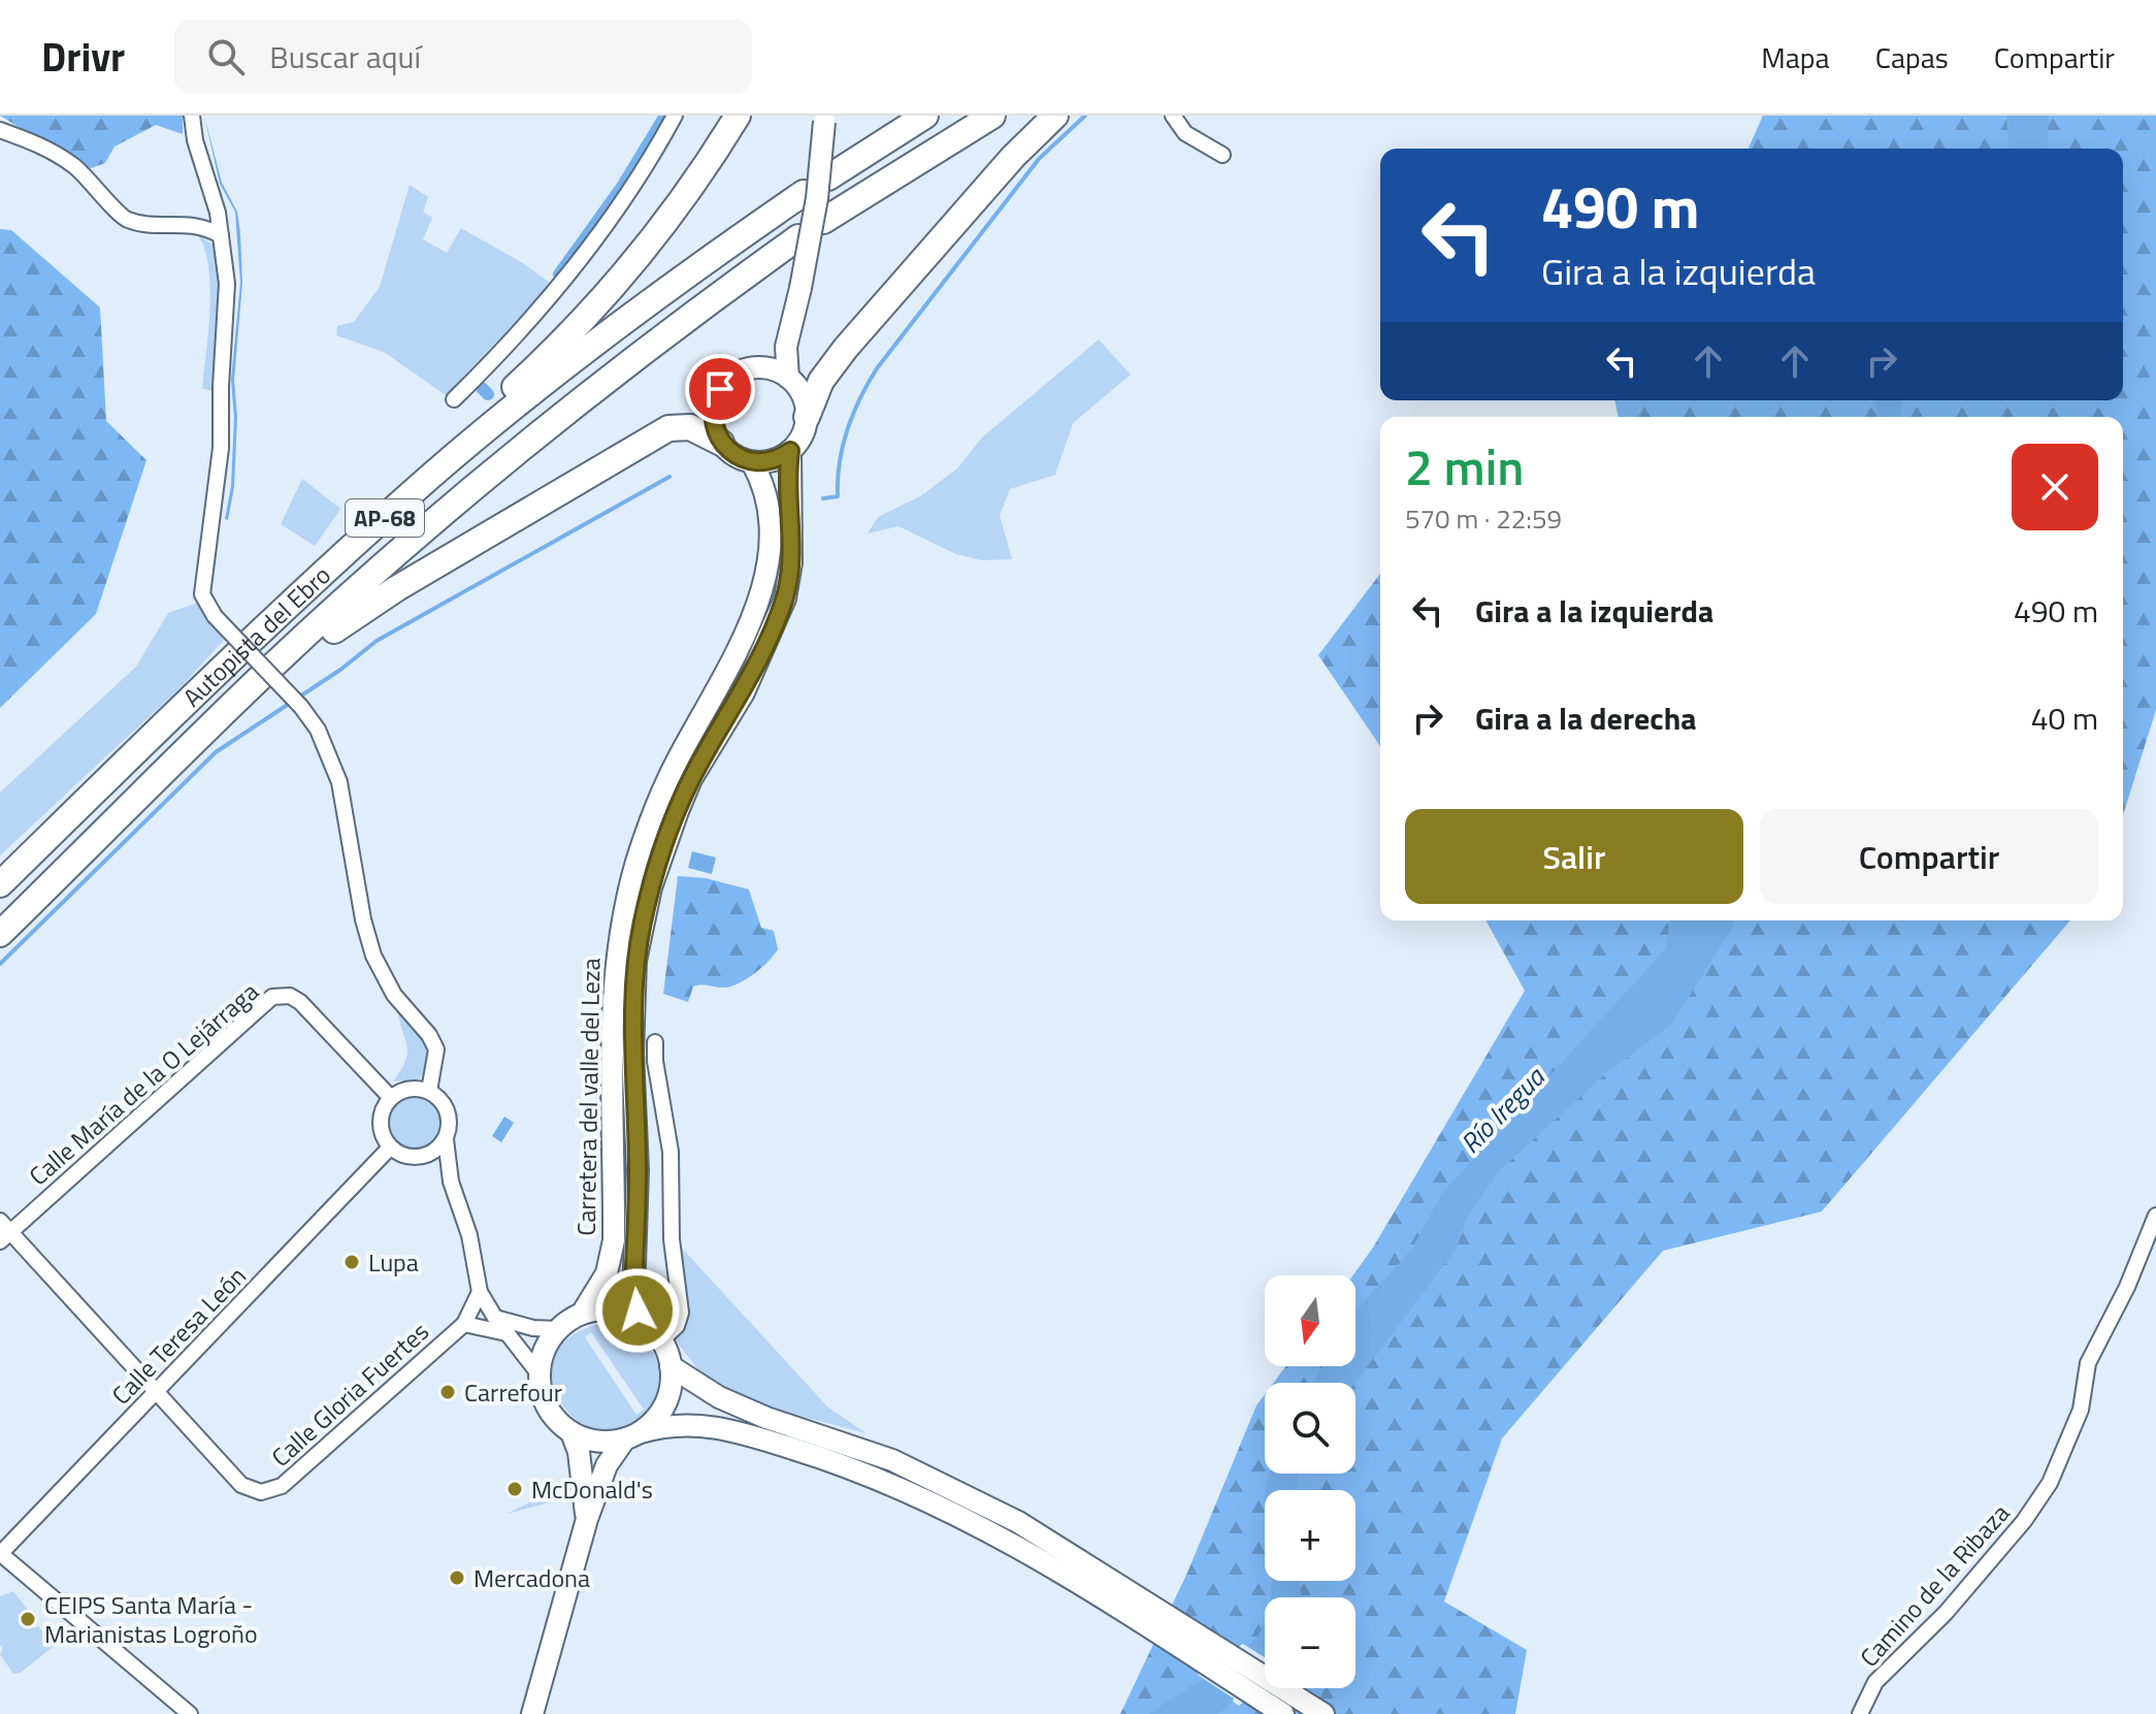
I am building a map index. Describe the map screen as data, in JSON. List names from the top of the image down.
{
  "streets": {
    "highway": ["AP-68", "Autopista del Ebro"],
    "main road": ["Carretera del valle del Leza"],
    "street": [
      "Calle María de la O Lejárraga",
      "Calle Teresa León",
      "Calle Gloria Fuertes",
      "Camino de la Ribaza"
    ]
  },
  "crossings": [
    ["Calle María de la O Lejárraga", "Calle Teresa León"],
    ["Calle María de la O Lejárraga", "Calle Gloria Fuertes"],
    ["Calle Teresa León", "Calle Gloria Fuertes"]
  ],
  "water": ["Río Iregua"],
  "places": [
    "Lupa",
    "Carrefour",
    "McDonald's",
    "Mercadona",
    "CEIPS Santa María - Marianistas Logroño"
  ],
  "north": "bottom",
  "page": {
    "header": "Drivr",
    "search": "Buscar aquí",
    "nav": ["Mapa", "Capas", "Compartir"],
    "turn": ["490 m", "Gira a la izquierda"],
    "heading": ["2 min", "570 m · 22:59"],
    "list": [
      {
        "name": "Gira a la izquierda",
        "value": "490 m"
      },
      {
        "name": "Gira a la derecha",
        "value": "40 m"
      }
    ],
    "buttons": ["Salir", "Compartir"],
    "map_buttons": ["+", "−"]
  }
}
